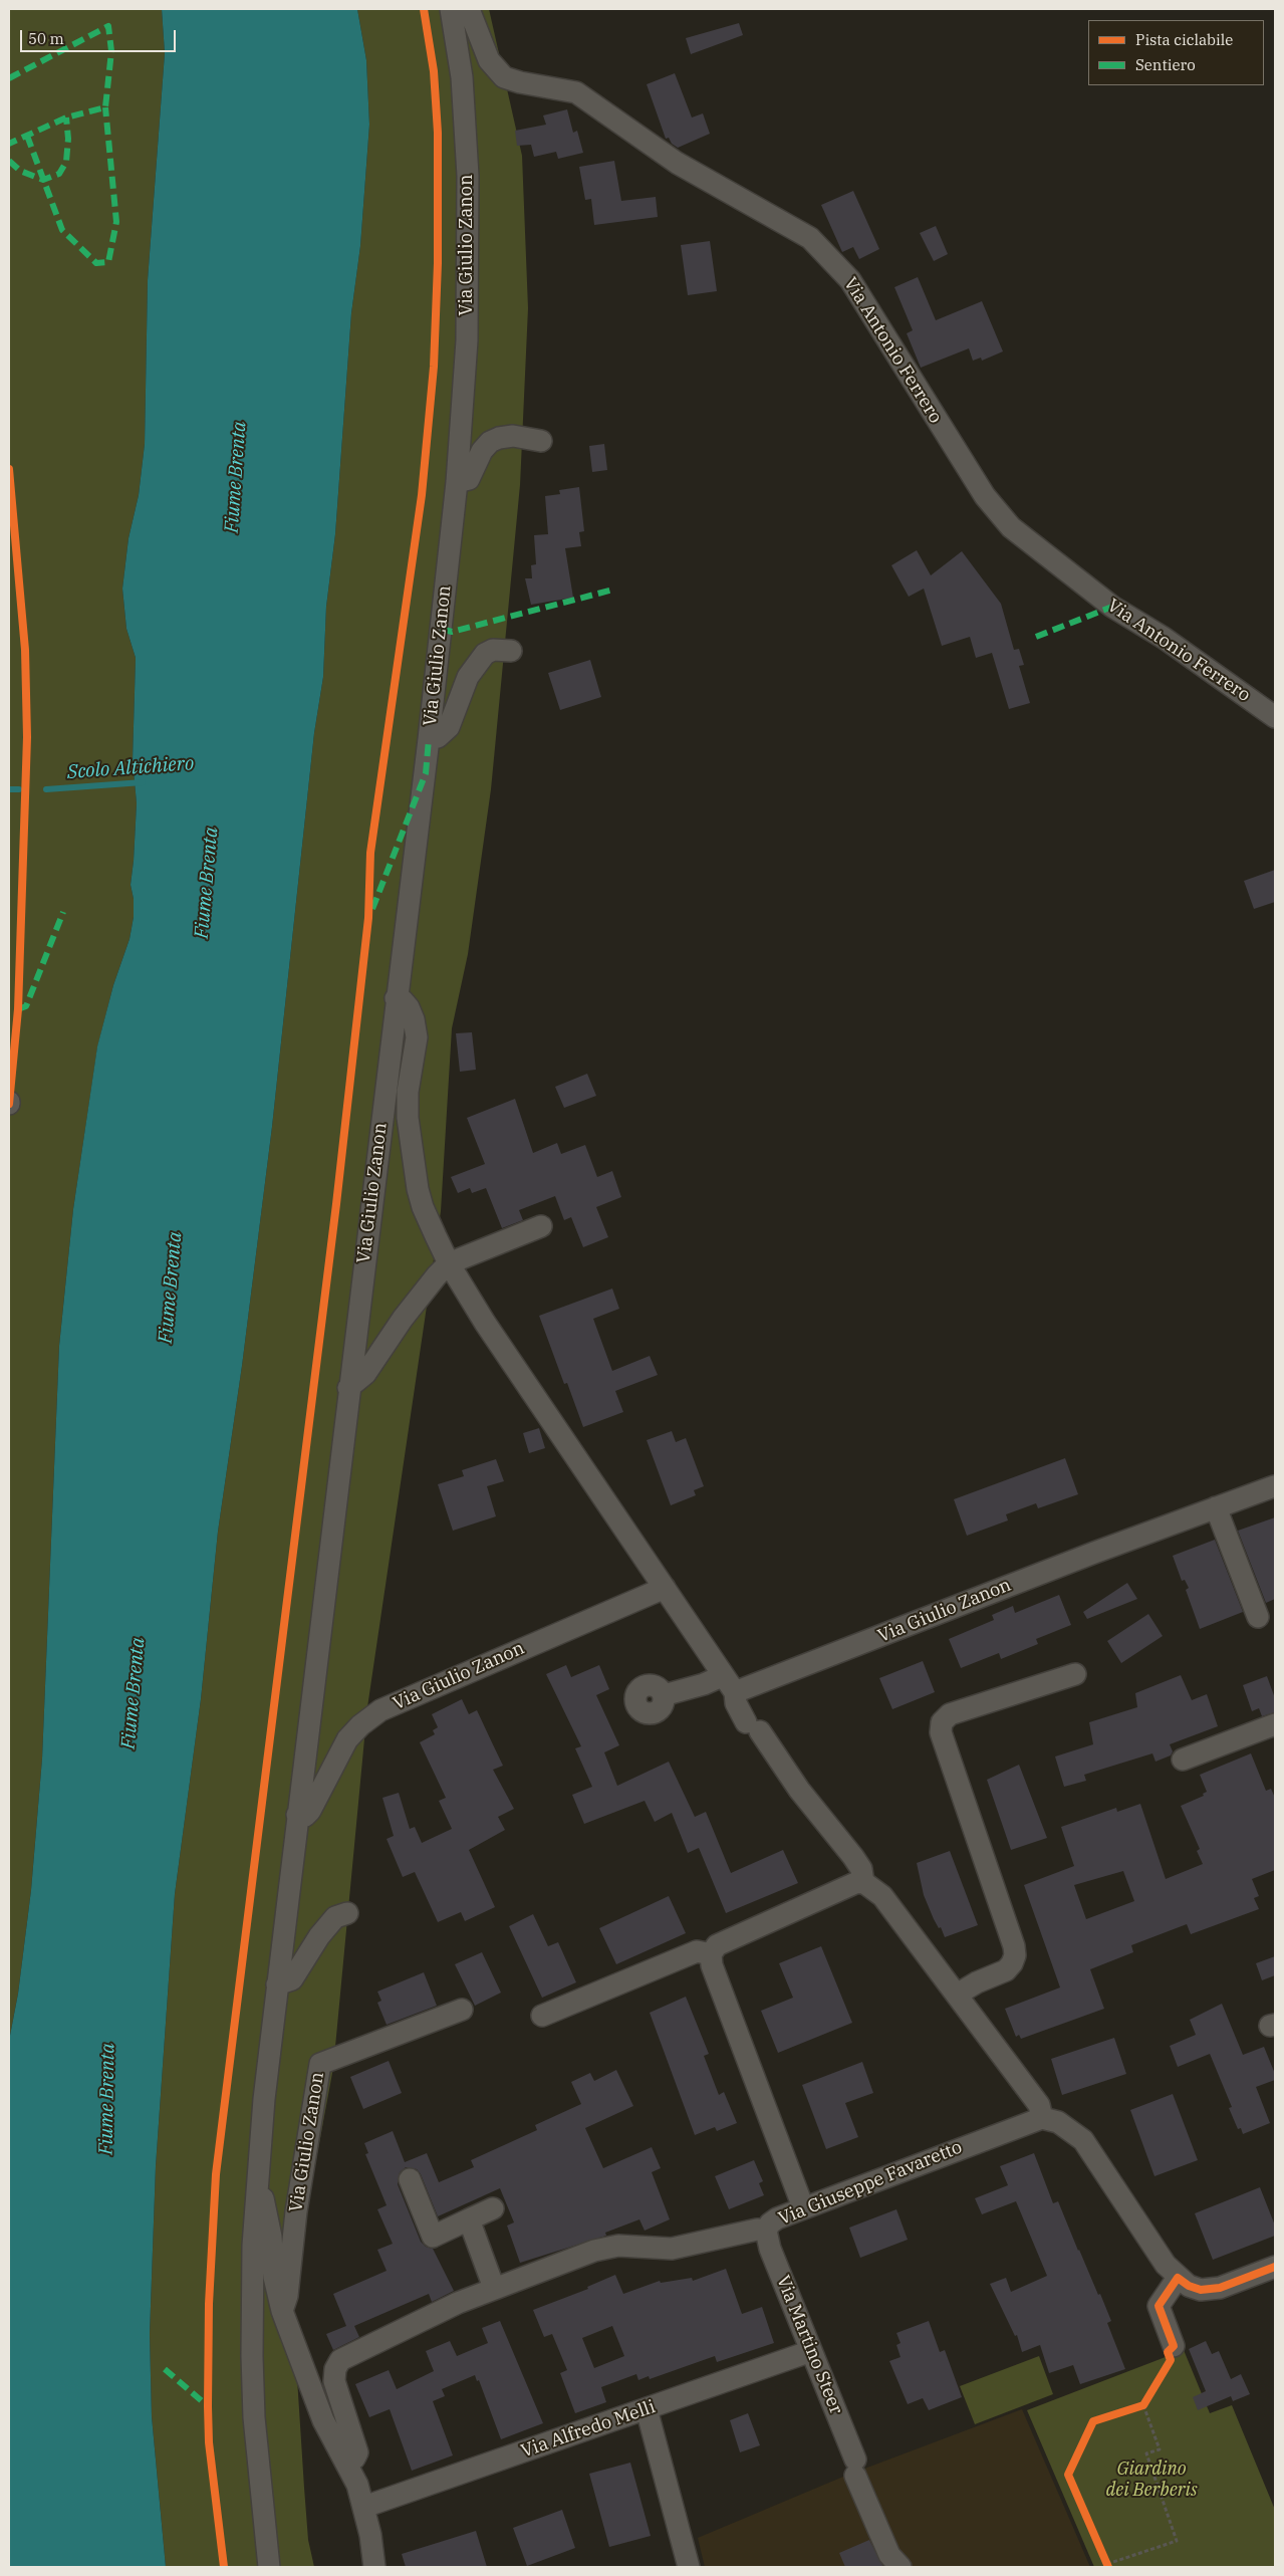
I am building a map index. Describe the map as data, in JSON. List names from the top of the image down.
{
  "streets": {
    "street": [
      "Via Giulio Zanon",
      "Via Antonio Ferrero",
      "Via Giuseppe Favaretto",
      "Via Martino Steer",
      "Via Alfredo Melli"
    ]
  },
  "crossings": [
    ["Via Giulio Zanon", "Via Giuseppe Favaretto"],
    ["Via Giulio Zanon", "Via Alfredo Melli"],
    ["Via Giuseppe Favaretto", "Via Martino Steer"],
    ["Via Martino Steer", "Via Alfredo Melli"]
  ],
  "water": ["Fiume Brenta", "Scolo Altichiero"],
  "parks": ["Giardino dei Berberis"],
  "legend": ["Pista ciclabile", "Sentiero"],
  "scale_bar": "50 m"
}
